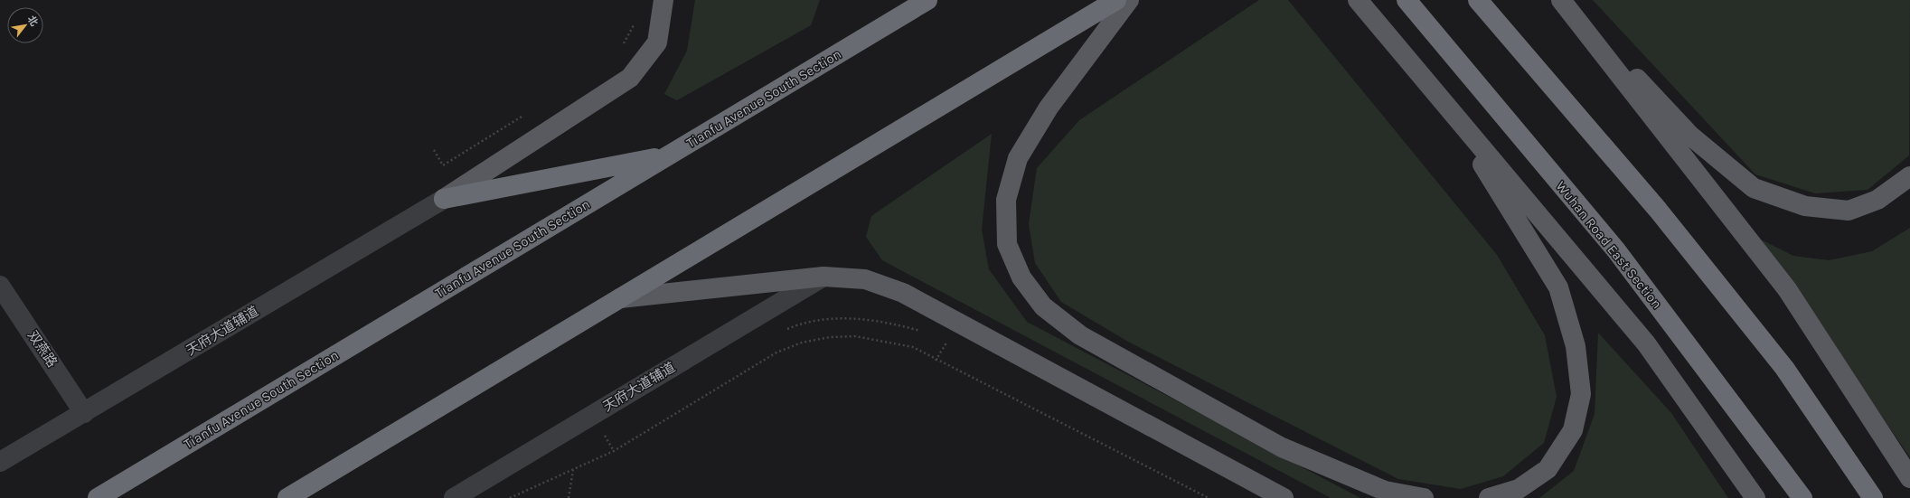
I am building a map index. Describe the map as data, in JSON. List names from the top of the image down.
{
  "streets": {
    "highway": ["Tianfu Avenue South Section", "Wuhan Road East Section"],
    "street": ["天府大道辅道", "双燕路"]
  },
  "crossings": [
    ["天府大道辅道", "双燕路"]
  ],
  "north": "top right"
}
